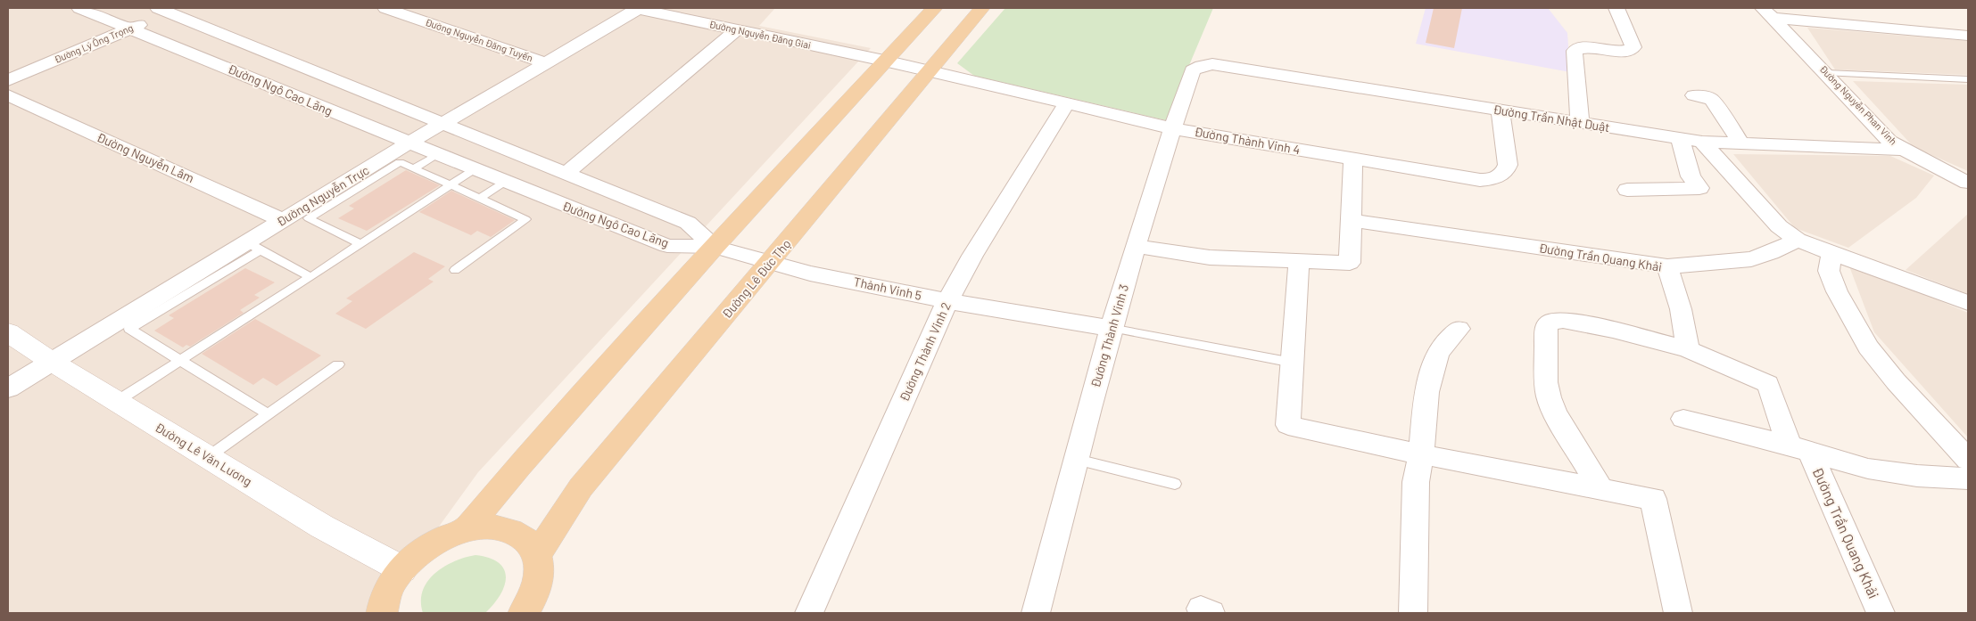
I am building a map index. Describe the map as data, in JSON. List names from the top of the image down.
{
  "streets": {
    "main road": ["Đường Lê Đức Thọ", "Đường Lê Văn Lương"],
    "street": [
      "Đường Nguyễn Đăng Giai",
      "Đường Nguyễn Đăng Tuyến",
      "Đường Lý Ông Trọng",
      "Đường Ngô Cao Lãng",
      "Đường Nguyễn Phan Vinh",
      "Đường Trần Nhật Duật",
      "Đường Thành Vinh 4",
      "Đường Nguyễn Lâm",
      "Đường Nguyễn Trực",
      "Đường Trần Quang Khải",
      "Thành Vinh 5",
      "Đường Thành Vinh 3",
      "Đường Thành Vinh 2"
    ]
  },
  "crossings": [
    ["Đường Nguyễn Đăng Giai", "Đường Thành Vinh 4"],
    ["Đường Nguyễn Đăng Giai", "Đường Nguyễn Trực"],
    ["Đường Nguyễn Đăng Giai", "Đường Lê Đức Thọ"],
    ["Đường Nguyễn Đăng Tuyến", "Đường Nguyễn Trực"],
    ["Đường Lý Ông Trọng", "Đường Ngô Cao Lãng"],
    ["Đường Ngô Cao Lãng", "Đường Nguyễn Trực"],
    ["Đường Ngô Cao Lãng", "Thành Vinh 5"],
    ["Đường Nguyễn Phan Vinh", "Đường Trần Nhật Duật"],
    ["Đường Trần Nhật Duật", "Đường Thành Vinh 4"],
    ["Đường Trần Nhật Duật", "Đường Thành Vinh 3"],
    ["Đường Thành Vinh 4", "Đường Lê Đức Thọ"],
    ["Đường Thành Vinh 4", "Đường Thành Vinh 3"],
    ["Đường Thành Vinh 4", "Đường Thành Vinh 2"],
    ["Đường Nguyễn Lâm", "Đường Nguyễn Trực"],
    ["Đường Nguyễn Trực", "Đường Lê Văn Lương"],
    ["Đường Lê Đức Thọ", "Thành Vinh 5"],
    ["Thành Vinh 5", "Đường Thành Vinh 3"],
    ["Thành Vinh 5", "Đường Thành Vinh 2"]
  ]
}
